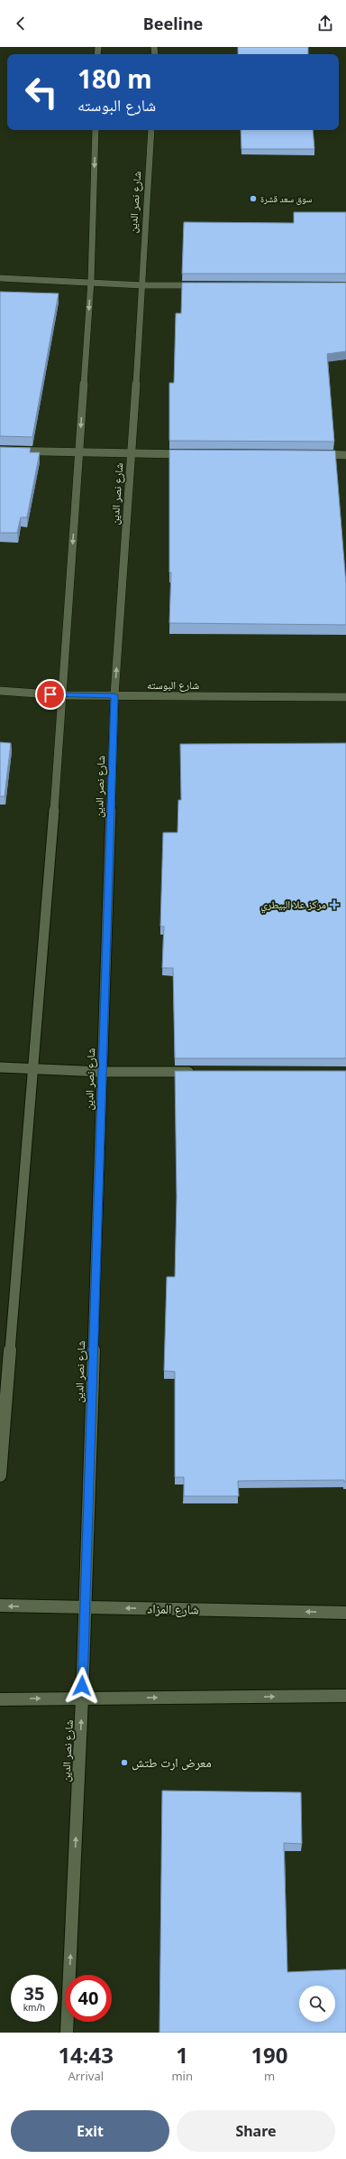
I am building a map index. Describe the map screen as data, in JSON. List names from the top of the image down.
{
  "streets": {
    "street": ["شارع نصر الدين", "شارع البوسته", "شارع المزاد"]
  },
  "crossings": [
    ["شارع نصر الدين", "شارع البوسته"],
    ["شارع نصر الدين", "شارع المزاد"]
  ],
  "places": {
    "other": ["سوق سعد قشرة", "معرض ارت طتش"],
    "health": ["مركز علا البيطري"]
  },
  "page": {
    "header": "Beeline",
    "turn": ["180 m", "شارع البوسته"],
    "speed": "35 km/h",
    "limit": "40",
    "eta": [
      "14:43",
      "Arrival",
      "1",
      "min",
      "190",
      "m"
    ],
    "buttons": ["Exit", "Share"]
  }
}
